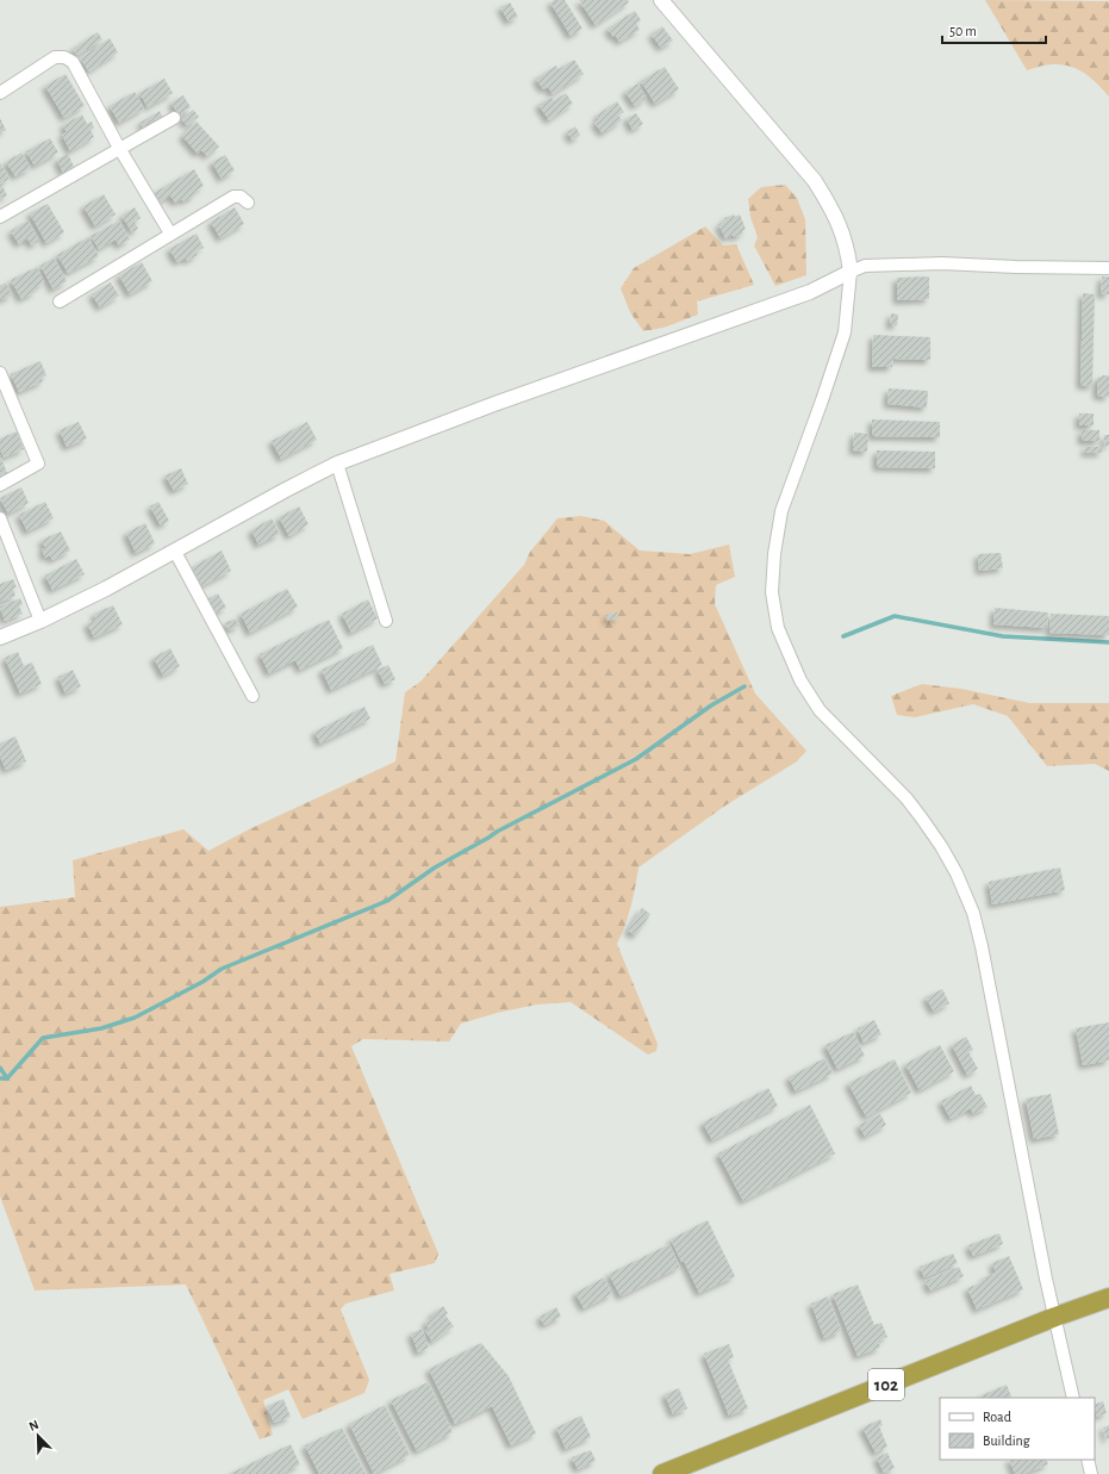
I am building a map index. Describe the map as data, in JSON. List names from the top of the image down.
{
  "streets": {
    "highway": ["102"]
  },
  "legend": ["Road", "Building"],
  "scale_bar": "50 m",
  "north": "top left"
}
